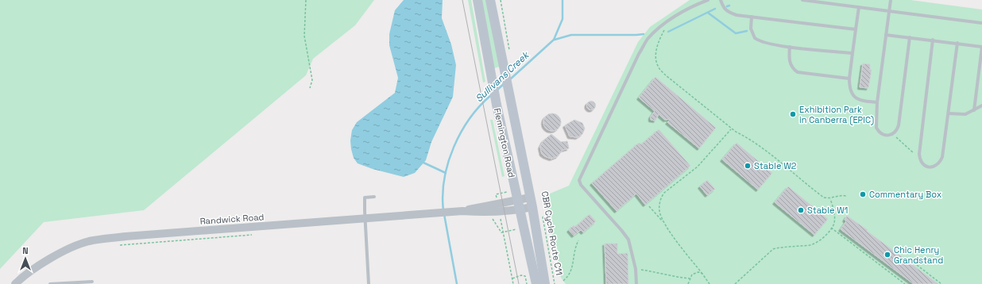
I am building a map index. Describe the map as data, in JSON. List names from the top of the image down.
{
  "streets": {
    "main road": ["Flemington Road"],
    "street": ["Randwick Road"],
    "path": ["CBR Cycle Route C11"]
  },
  "crossings": [
    ["Flemington Road", "Randwick Road"]
  ],
  "water": ["Sullivans Creek"],
  "places": [
    "Exhibition Park in Canberra (EPIC)",
    "Stable W2",
    "Commentary Box",
    "Stable W1",
    "Chic Henry Grandstand"
  ],
  "north": "top"
}
